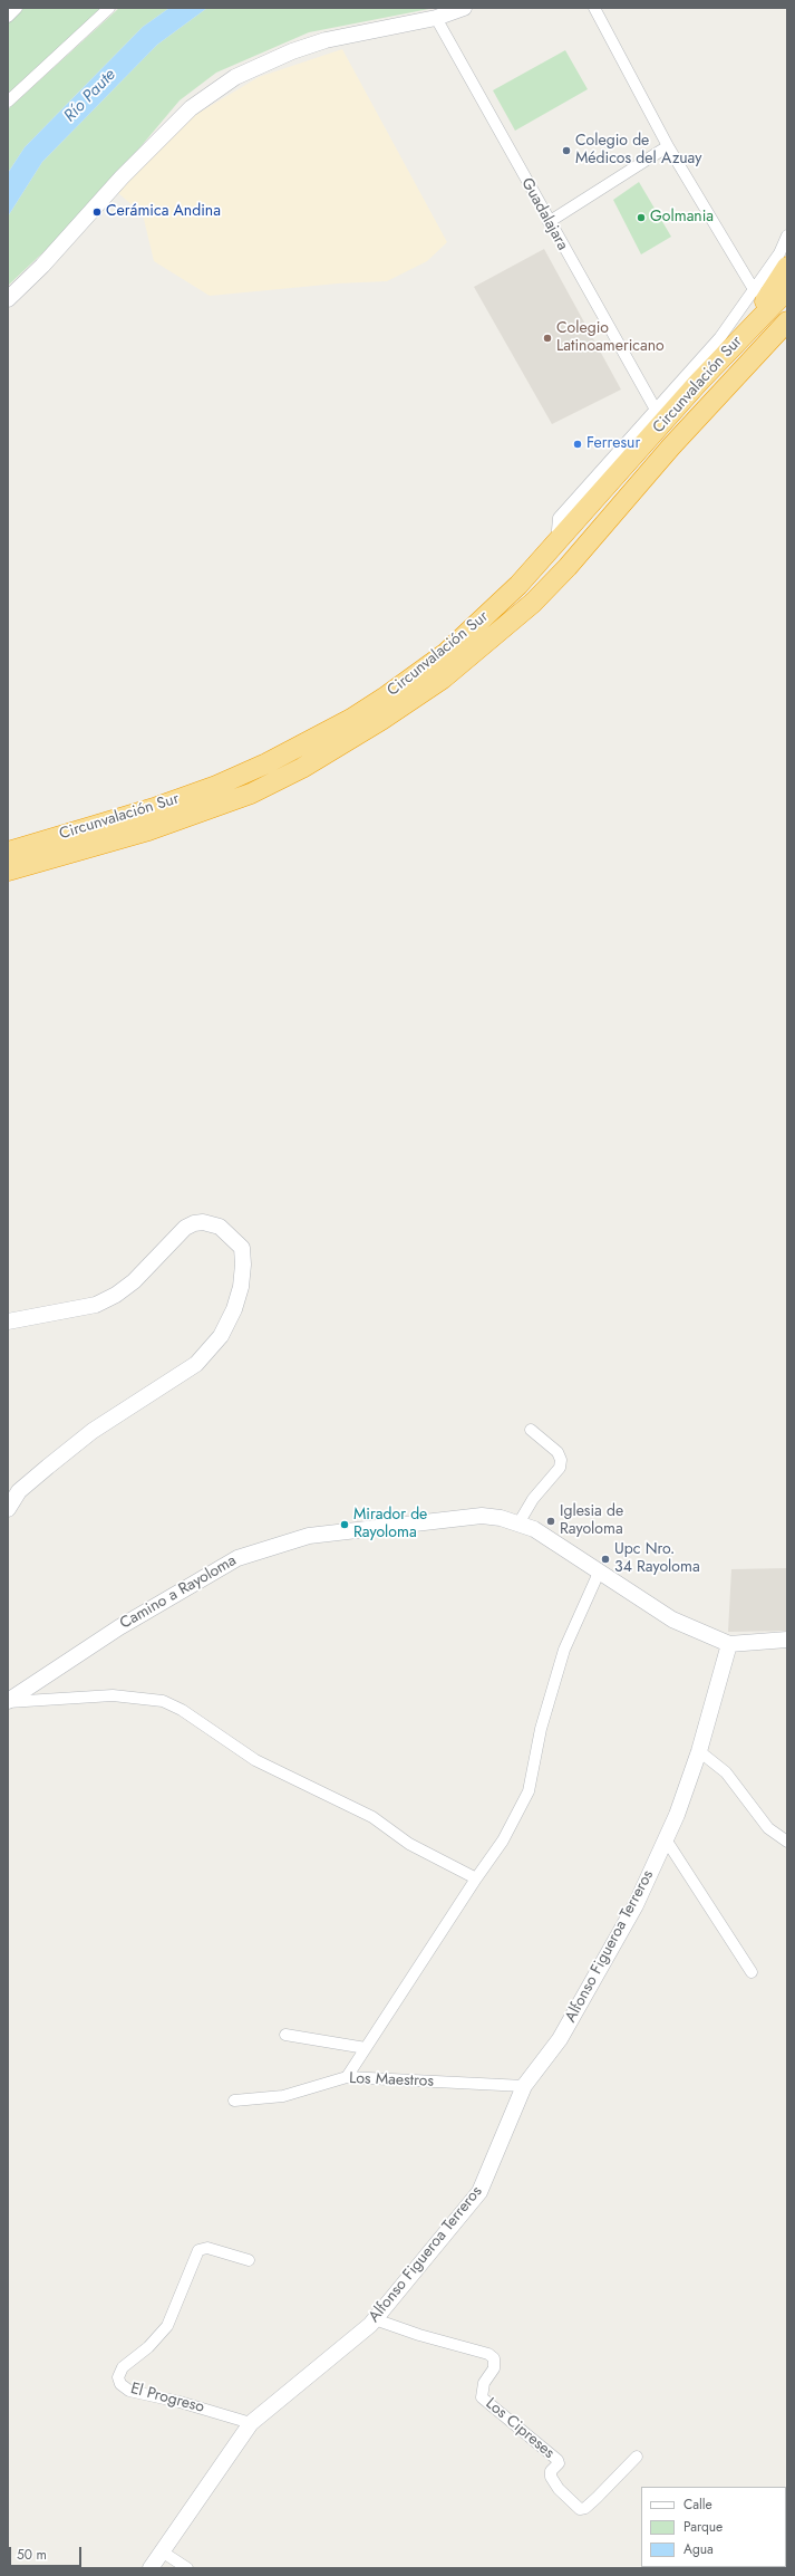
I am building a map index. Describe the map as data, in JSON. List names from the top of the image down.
{
  "streets": {
    "highway": ["Circunvalación Sur"],
    "street": [
      "Guadalajara",
      "Camino a Rayoloma",
      "Alfonso Figueroa Terreros",
      "Los Maestros",
      "El Progreso",
      "Los Cipreses"
    ]
  },
  "crossings": [
    ["Camino a Rayoloma", "Alfonso Figueroa Terreros"],
    ["Alfonso Figueroa Terreros", "Los Maestros"],
    ["Alfonso Figueroa Terreros", "El Progreso"],
    ["Alfonso Figueroa Terreros", "Los Cipreses"]
  ],
  "water": ["Río Paute"],
  "places": [
    "Colegio de Médicos del Azuay",
    "Cerámica Andina",
    "Golmania",
    "Colegio Latinoamericano",
    "Ferresur",
    "Iglesia de Rayoloma",
    "Mirador de Rayoloma",
    "Upc Nro. 34 Rayoloma"
  ],
  "legend": ["Calle", "Parque", "Agua"],
  "scale_bar": "50 m"
}
